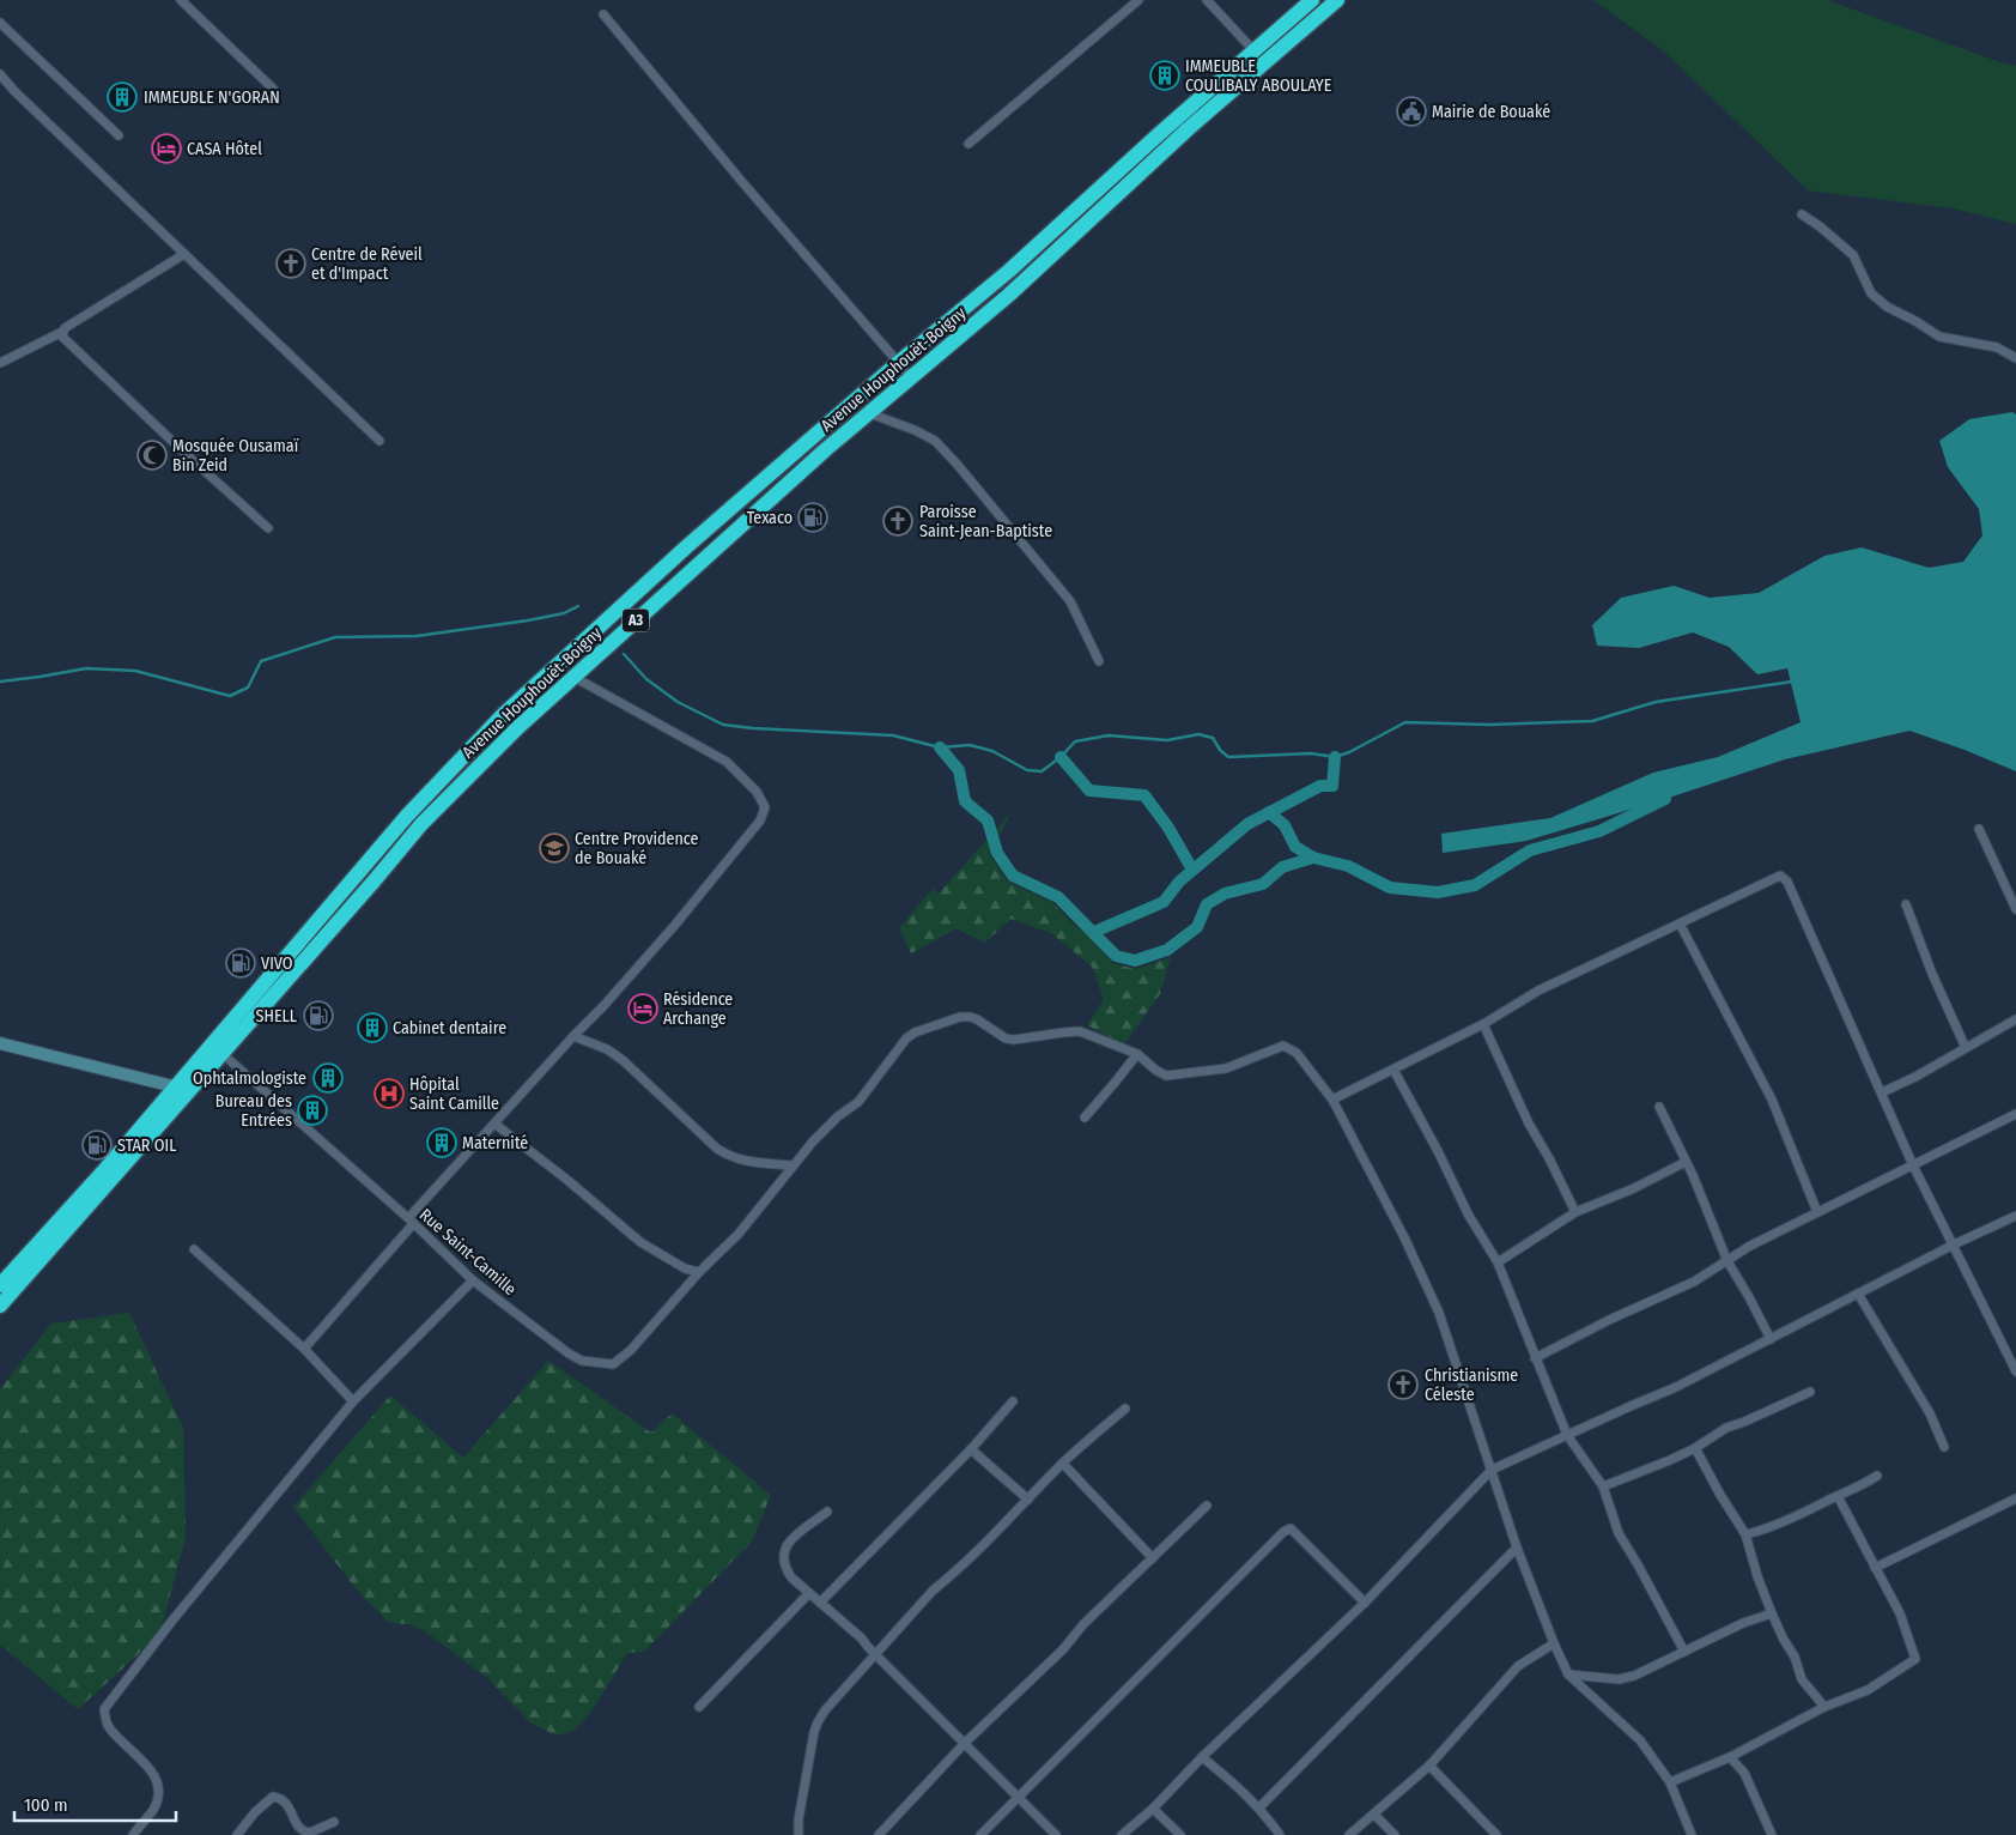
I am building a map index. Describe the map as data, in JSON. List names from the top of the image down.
{
  "streets": {
    "highway": ["Avenue Houphouët-Boigny", "A3"],
    "street": ["Rue Saint-Camille"]
  },
  "crossings": [
    ["Avenue Houphouët-Boigny", "Rue Saint-Camille"]
  ],
  "places": {
    "building": [
      "IMMEUBLE COULIBALY ABOULAYE",
      "IMMEUBLE N'GORAN",
      "Cabinet dentaire",
      "Ophtalmologiste",
      "Bureau des Entrées",
      "Maternité"
    ],
    "public building": ["Mairie de Bouaké"],
    "hotel": ["CASA Hôtel", "Résidence Archange"],
    "church": ["Centre de Réveil et d'Impact", "Paroisse Saint-Jean-Baptiste", "Christianisme Céleste"],
    "mosque": ["Mosquée Ousamaï Bin Zeid"],
    "fuel station": [
      "Texaco",
      "VIVO",
      "SHELL",
      "STAR OIL"
    ],
    "school or university": ["Centre Providence de Bouaké"],
    "hospital": ["Hôpital Saint Camille"]
  },
  "scale_bar": "100 m"
}
